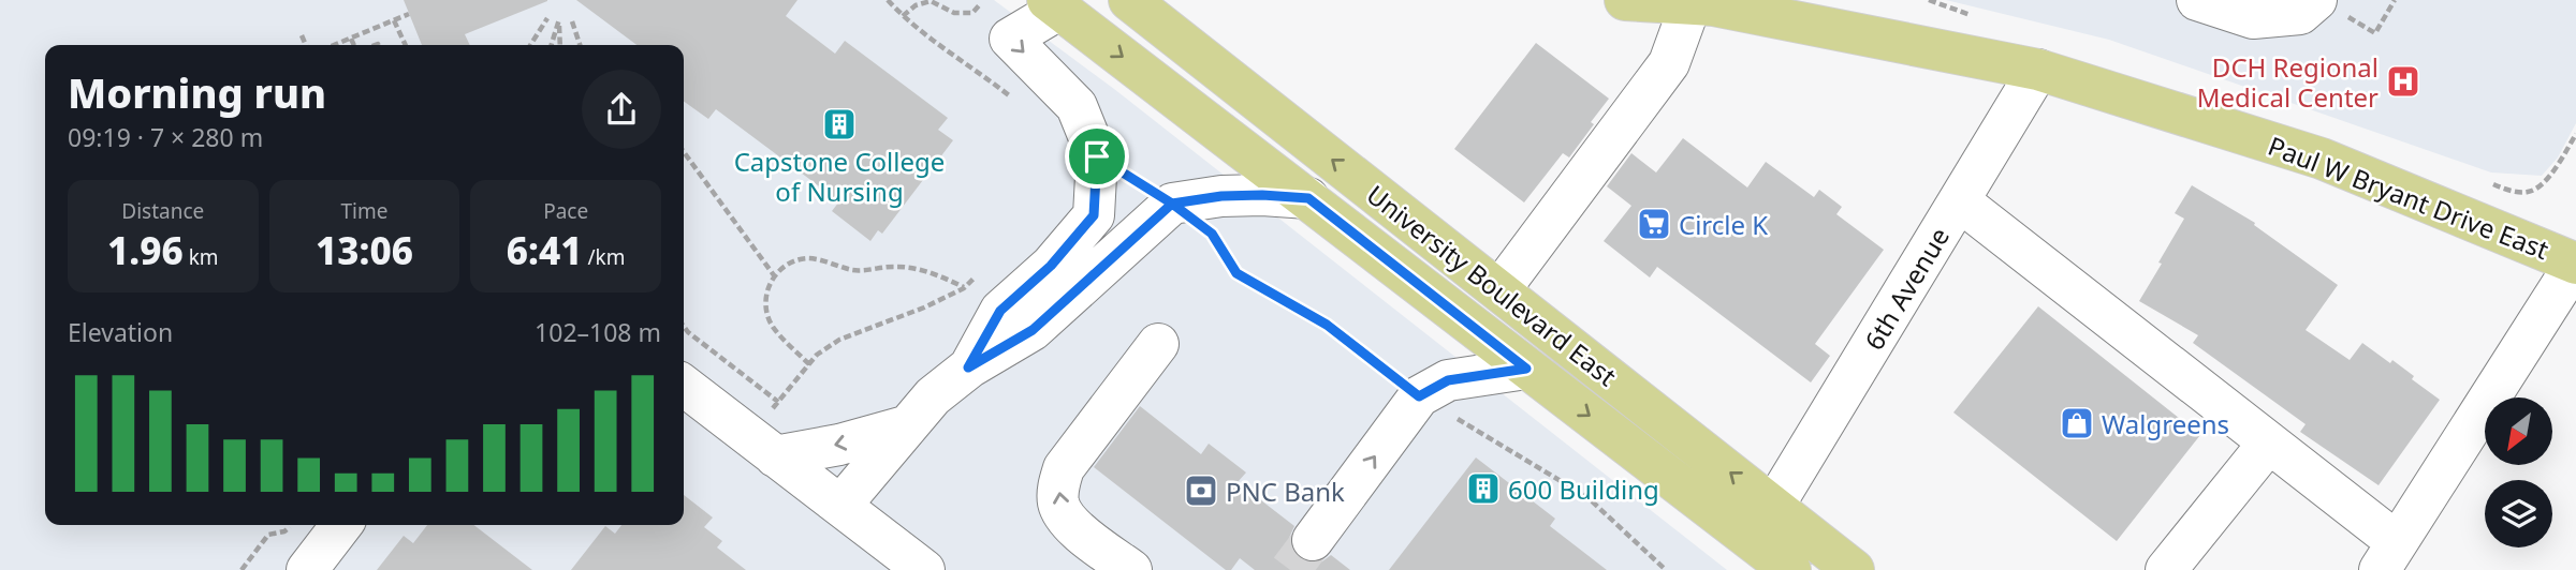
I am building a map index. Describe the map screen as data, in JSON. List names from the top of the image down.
{
  "streets": {
    "main road": ["Paul W Bryant Drive East", "University Boulevard East"],
    "street": ["6th Avenue"]
  },
  "crossings": [
    ["Paul W Bryant Drive East", "6th Avenue"],
    ["University Boulevard East", "6th Avenue"]
  ],
  "places": {
    "hospital": ["DCH Regional Medical Center"],
    "building": ["Capstone College of Nursing", "600 Building"],
    "supermarket": ["Circle K"],
    "shop": ["Walgreens"],
    "bank": ["PNC Bank"]
  },
  "north": "bottom left",
  "page": {
    "heading": ["Morning run", "09:19 · 7 × 280 m"],
    "stats": [
      ["Distance", "1.96 km"],
      ["Time", "13:06"],
      ["Pace", "6:41 /km"]
    ],
    "chart": ["Elevation", "102–108 m"]
  }
}
